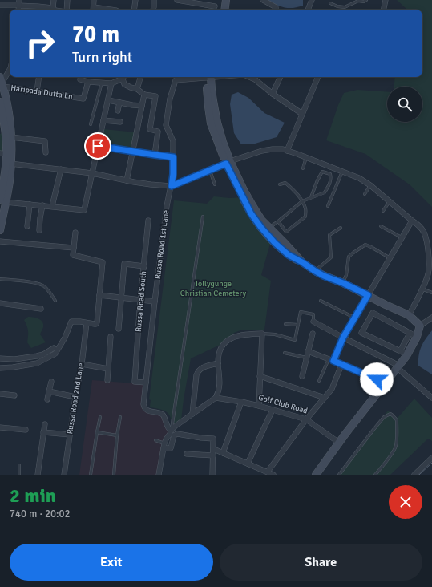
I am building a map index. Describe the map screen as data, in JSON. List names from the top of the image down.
{
  "streets": {
    "street": [
      "Haripada Dutta Ln",
      "Russa Road 1st Lane",
      "Russa Road South",
      "Russa Road 2nd Lane",
      "Golf Club Road"
    ]
  },
  "crossings": [
    ["Russa Road 1st Lane", "Russa Road South"]
  ],
  "parks": ["Tollygunge Christian Cemetery"],
  "page": {
    "turn": ["70 m", "Turn right"],
    "heading": ["2 min", "740 m · 20:02"],
    "buttons": ["Exit", "Share"]
  }
}
